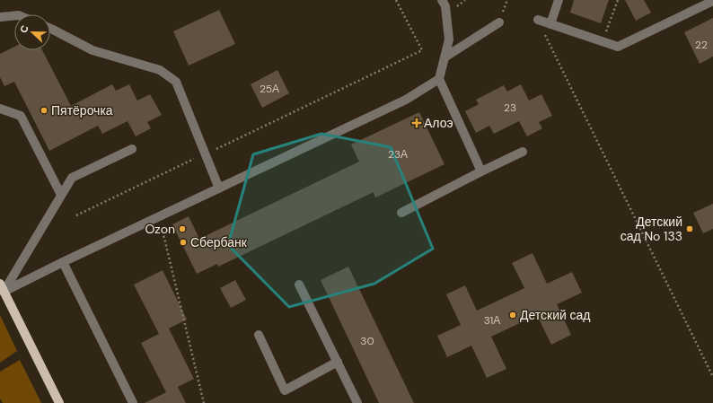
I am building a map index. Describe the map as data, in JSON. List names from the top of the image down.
{
  "places": {
    "other": [
      "Пятёрочка",
      "Ozon",
      "Детский сад No 133",
      "Сбербанк",
      "Детский сад"
    ],
    "health": ["Алоэ"]
  },
  "house_numbers": [
    "22",
    "25А",
    "23",
    "23А",
    "31А",
    "30"
  ],
  "north": "left"
}
